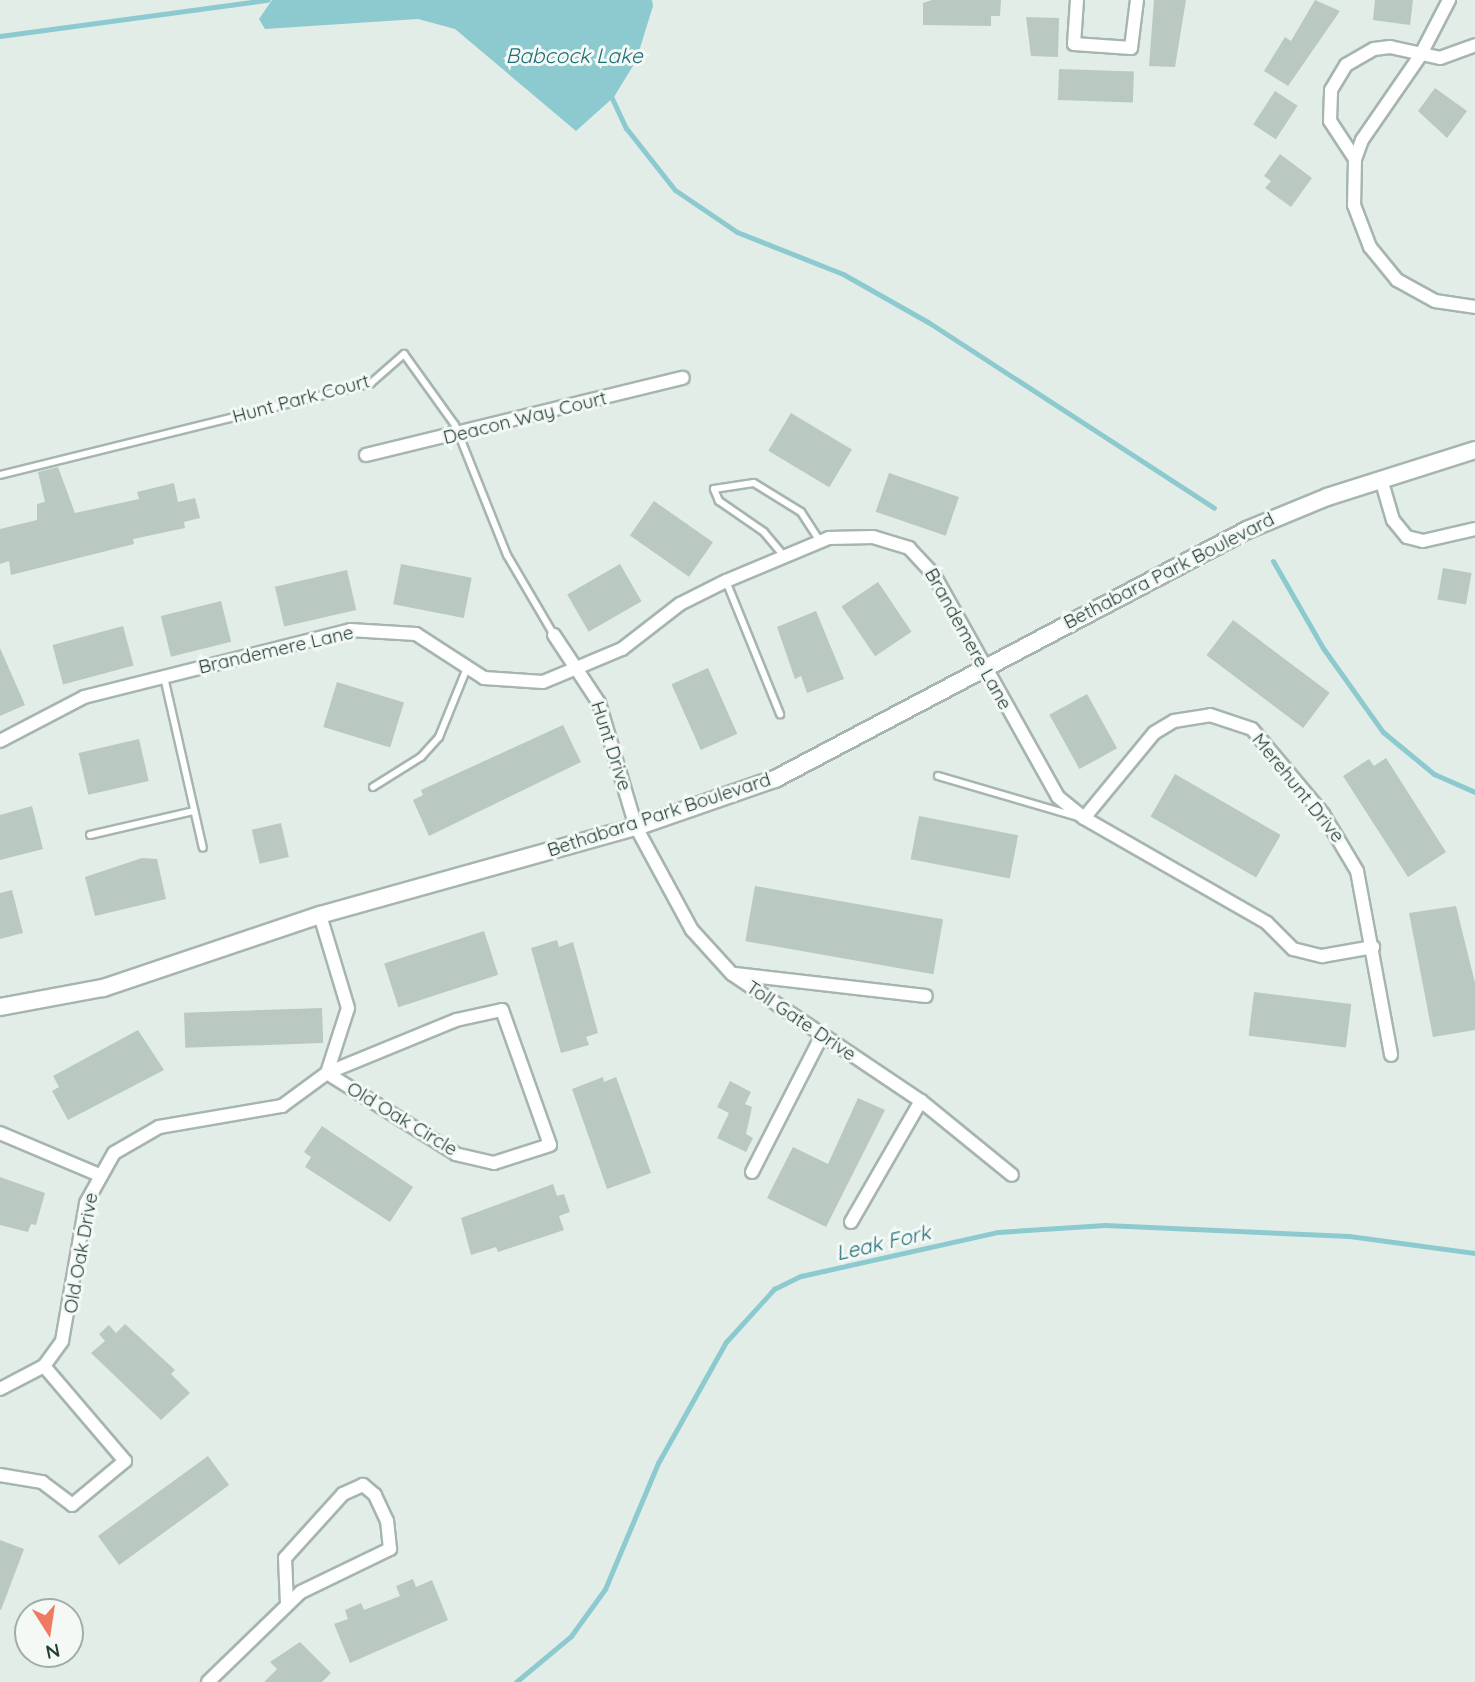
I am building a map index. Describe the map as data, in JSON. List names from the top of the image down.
{
  "streets": {
    "street": [
      "Deacon Way Court",
      "Bethabara Park Boulevard",
      "Brandemere Lane",
      "Hunt Drive",
      "Merehunt Drive",
      "Toll Gate Drive",
      "Old Oak Circle",
      "Old Oak Drive"
    ],
    "lane": ["Hunt Park Court"]
  },
  "crossings": [
    ["Hunt Park Court", "Deacon Way Court"],
    ["Hunt Park Court", "Hunt Drive"],
    ["Bethabara Park Boulevard", "Brandemere Lane"],
    ["Bethabara Park Boulevard", "Hunt Drive"],
    ["Bethabara Park Boulevard", "Toll Gate Drive"],
    ["Brandemere Lane", "Hunt Drive"],
    ["Brandemere Lane", "Merehunt Drive"],
    ["Hunt Drive", "Toll Gate Drive"],
    ["Old Oak Circle", "Old Oak Drive"]
  ],
  "water": ["Babcock Lake", "Leak Fork"],
  "north": "bottom"
}
